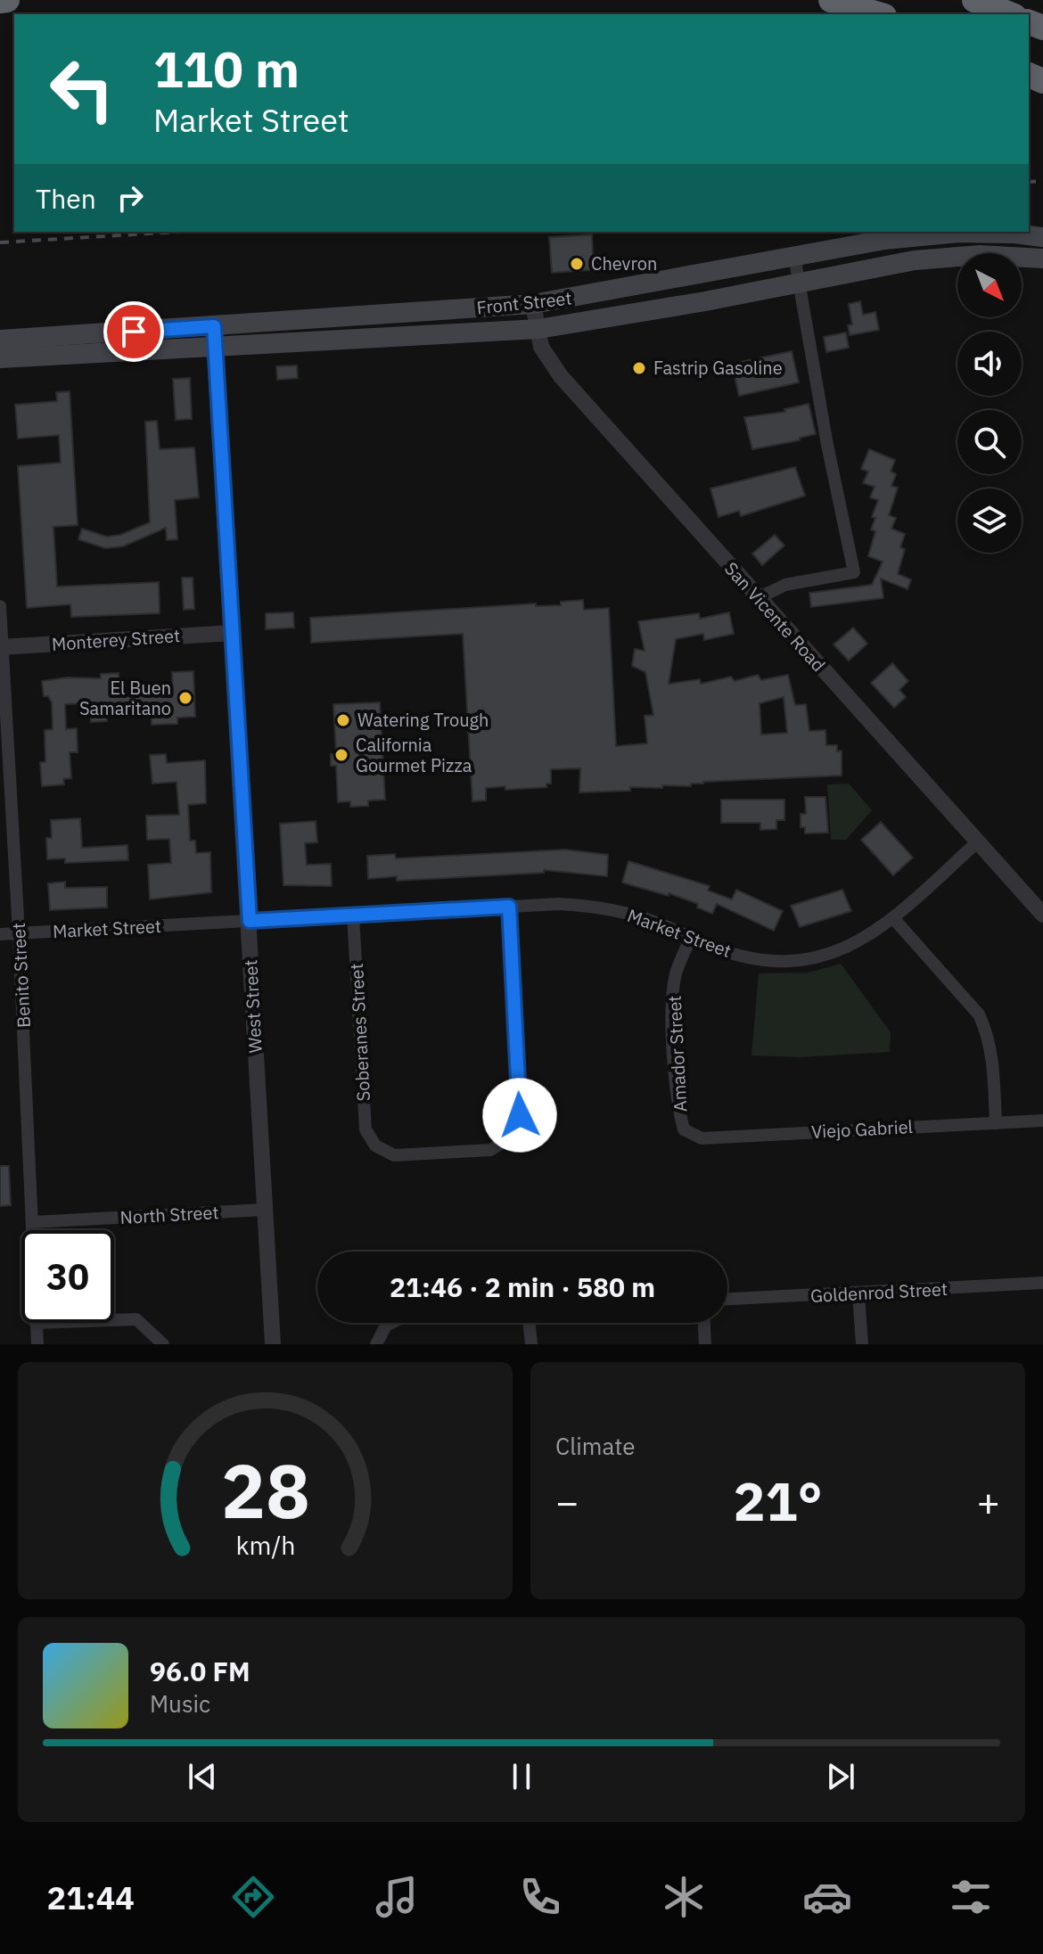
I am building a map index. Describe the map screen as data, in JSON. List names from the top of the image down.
{
  "streets": {
    "main road": ["Front Street"],
    "street": [
      "San Vicente Road",
      "Monterey Street",
      "Market Street",
      "Benito Street",
      "West Street",
      "Soberanes Street",
      "Amador Street",
      "Viejo Gabriel",
      "North Street",
      "Goldenrod Street"
    ]
  },
  "crossings": [
    ["Front Street", "San Vicente Road"],
    ["Front Street", "West Street"],
    ["San Vicente Road", "Market Street"],
    ["Monterey Street", "Benito Street"],
    ["Monterey Street", "West Street"],
    ["Market Street", "Benito Street"],
    ["Market Street", "West Street"],
    ["Market Street", "Soberanes Street"],
    ["Market Street", "Amador Street"],
    ["Benito Street", "North Street"],
    ["West Street", "North Street"],
    ["Amador Street", "Viejo Gabriel"]
  ],
  "places": [
    "Chevron",
    "Fastrip Gasoline",
    "El Buen Samaritano",
    "Watering Trough",
    "California Gourmet Pizza"
  ],
  "north": "bottom right",
  "page": {
    "turn": ["110 m", "Market Street"],
    "then": "Then",
    "limit": "30",
    "trip": "21:46 · 2 min · 580 m",
    "tile": "Climate",
    "heat": ["−", "21°", "+"],
    "song": ["96.0 FM", "Music"],
    "tabs": "21:44",
    "gauge": ["28", "km/h"]
  }
}
